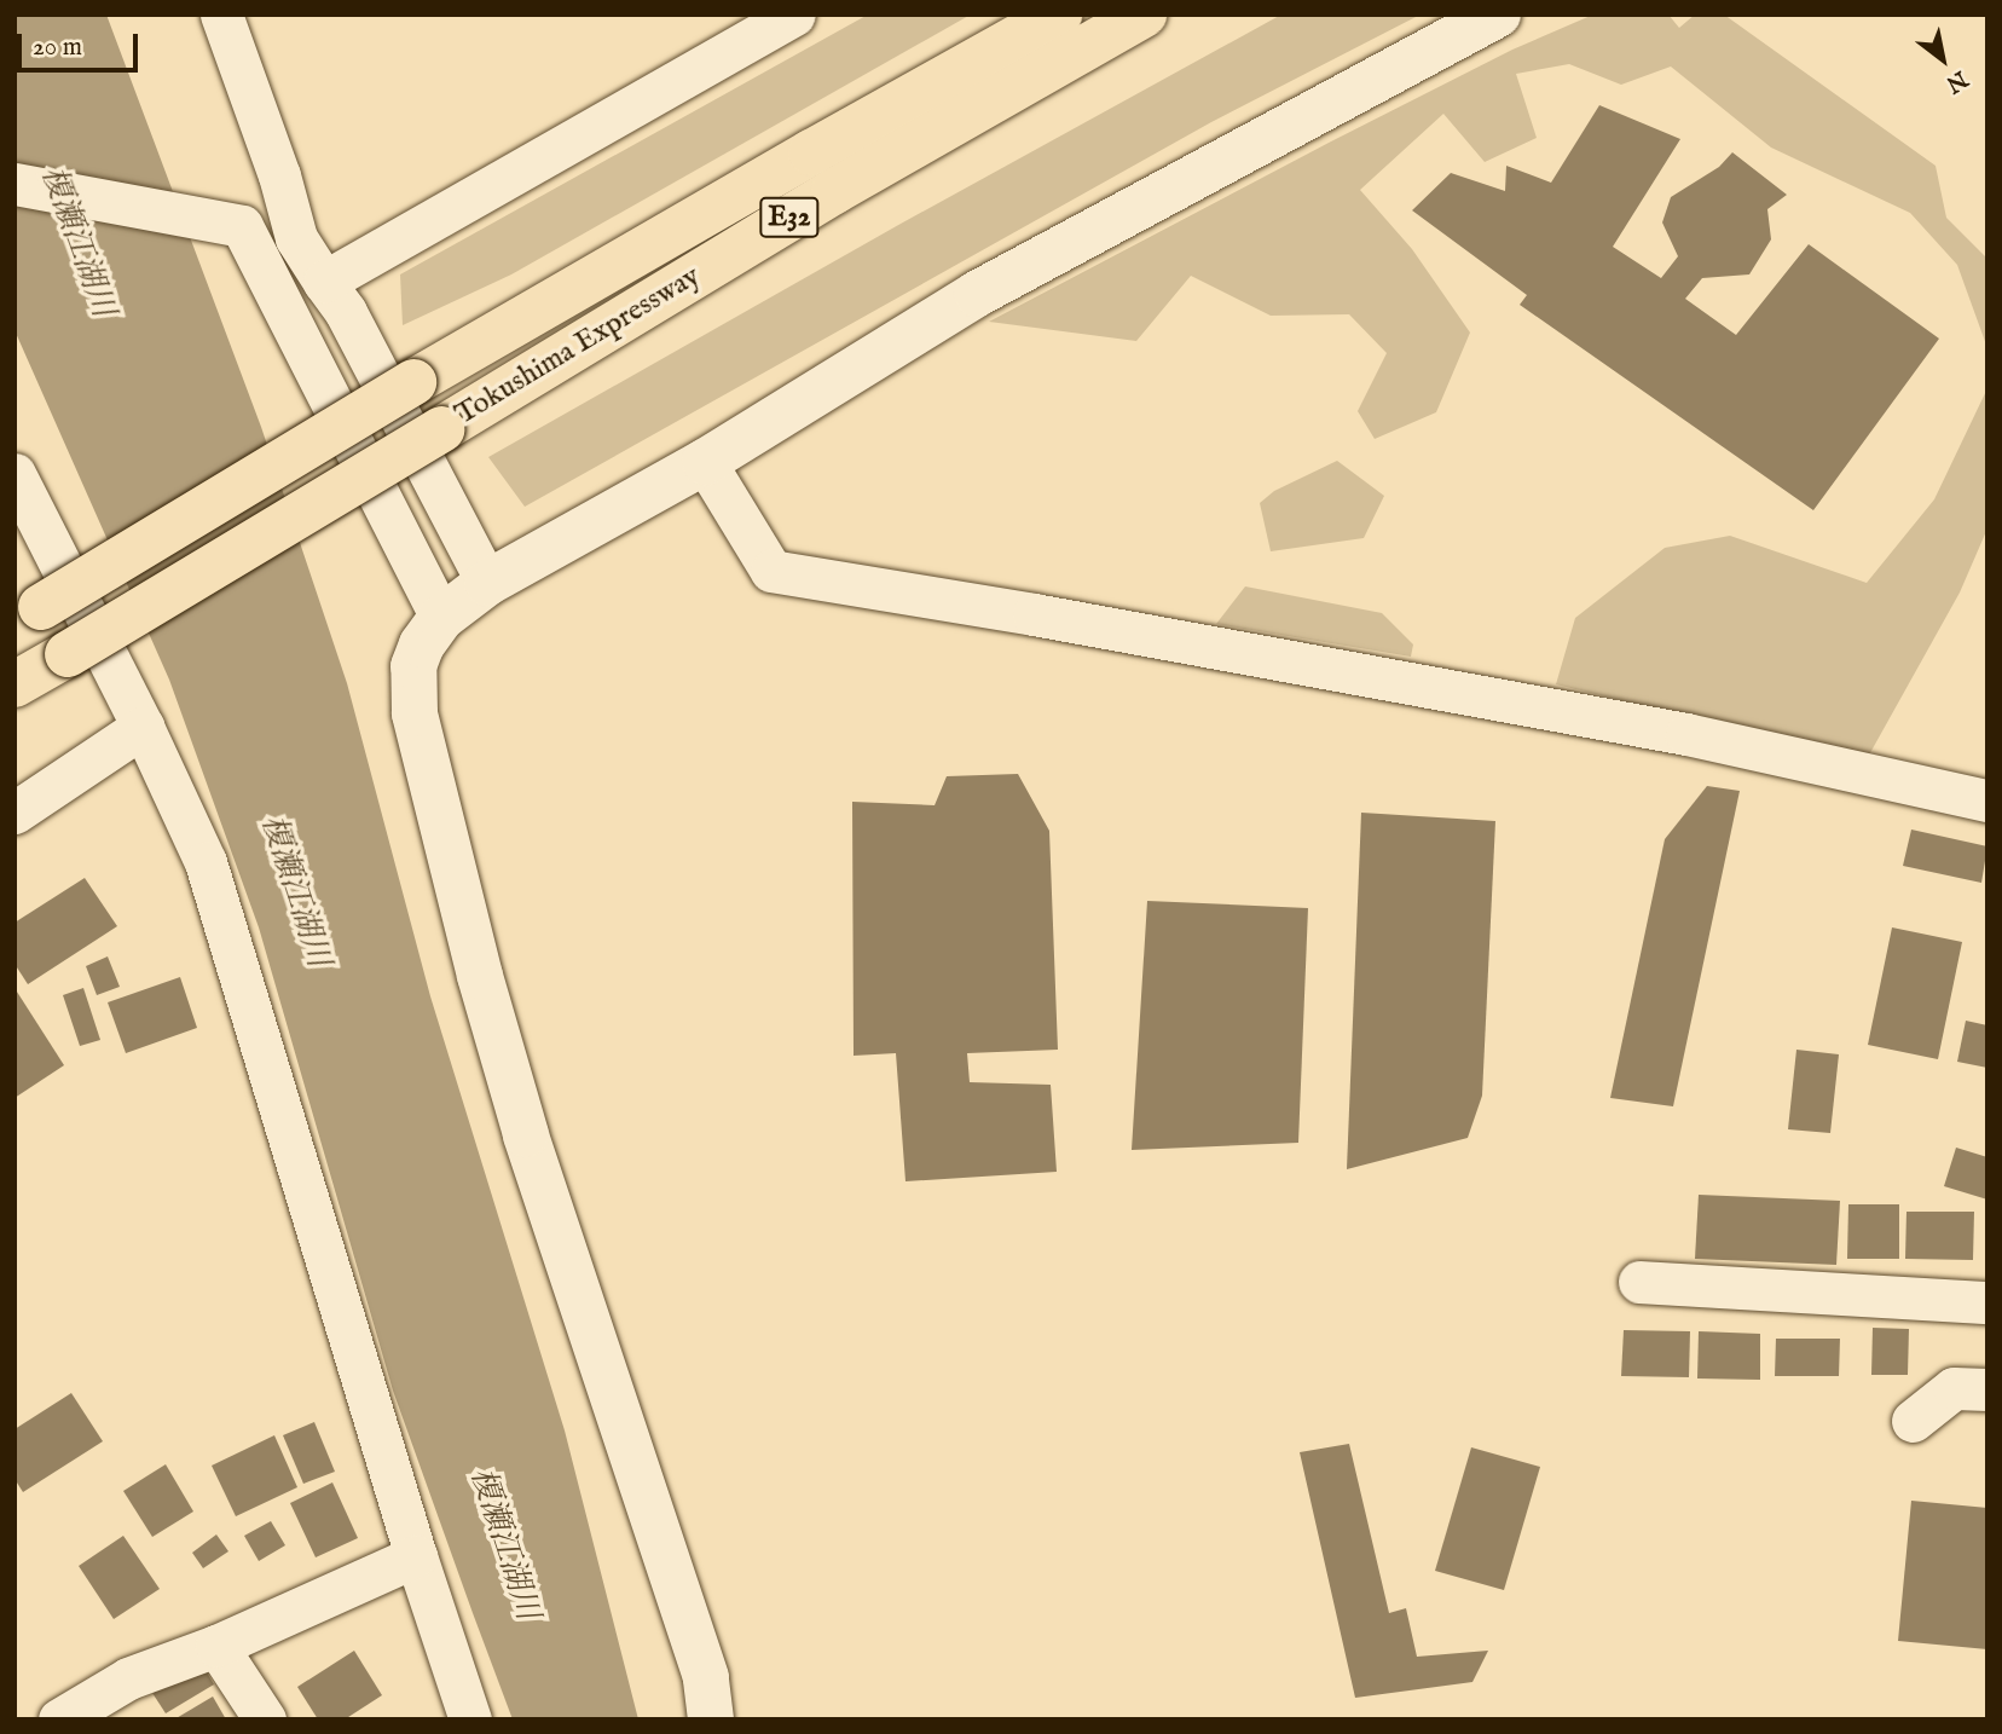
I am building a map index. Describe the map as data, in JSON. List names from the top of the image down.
{
  "streets": {
    "highway": ["E32", "Tokushima Expressway"]
  },
  "water": ["榎瀬江湖川"],
  "scale_bar": "20 m",
  "north": "bottom right"
}
